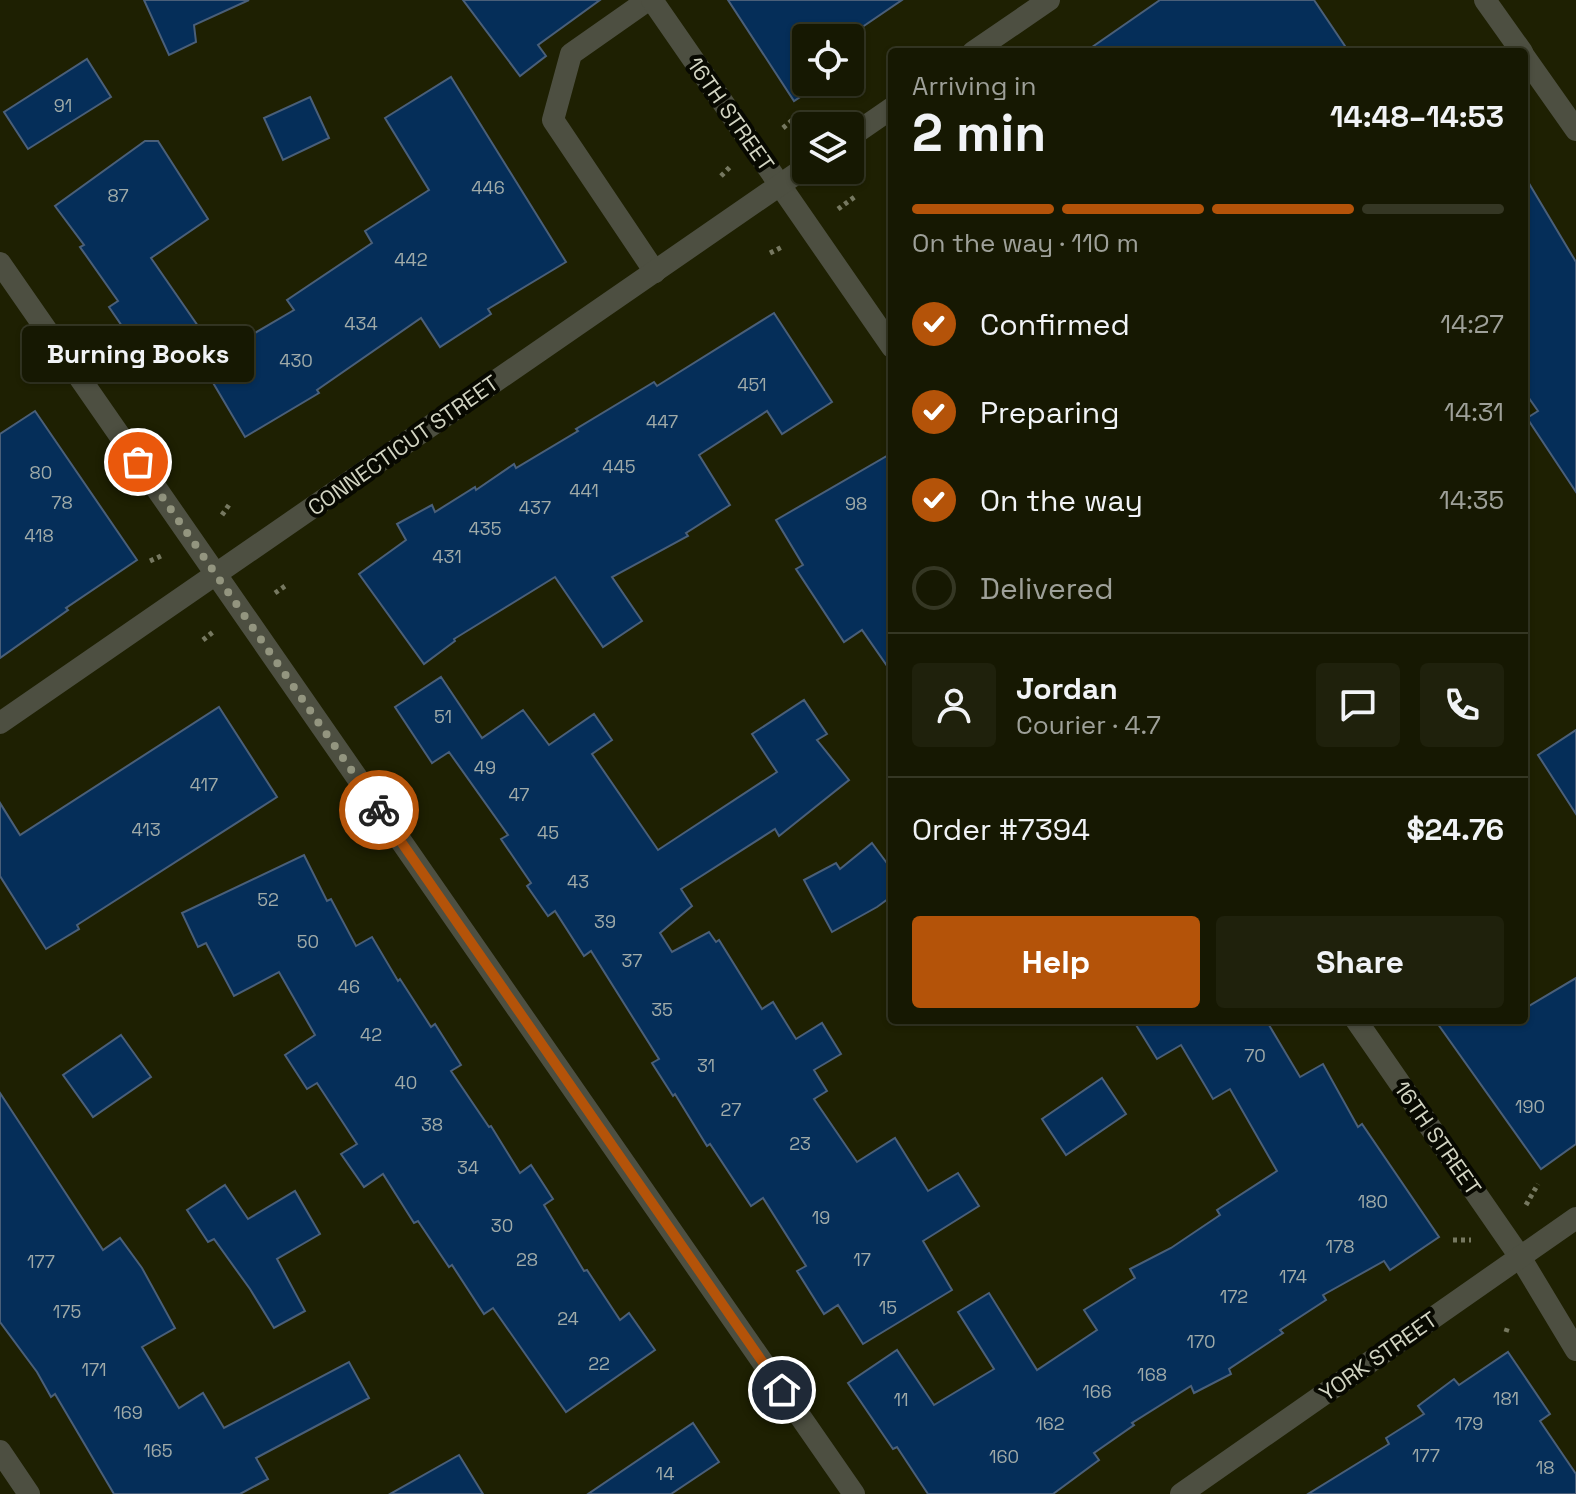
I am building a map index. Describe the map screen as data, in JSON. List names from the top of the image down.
{
  "streets": {
    "street": ["16TH STREET", "CONNECTICUT STREET", "YORK STREET"]
  },
  "crossings": [
    ["16TH STREET", "CONNECTICUT STREET"],
    ["16TH STREET", "YORK STREET"]
  ],
  "places": ["Burning Books"],
  "house_numbers": [
    "91",
    "446",
    "87",
    "442",
    "434",
    "430",
    "451",
    "447",
    "445",
    "80",
    "441",
    "78",
    "98",
    "437",
    "435",
    "418",
    "431",
    "51",
    "49",
    "417",
    "47",
    "413",
    "45",
    "43",
    "52",
    "39",
    "50",
    "37",
    "46",
    "35",
    "42",
    "70",
    "31",
    "40",
    "190",
    "27",
    "38",
    "23",
    "34",
    "180",
    "19",
    "30",
    "178",
    "28",
    "17",
    "177",
    "174",
    "172",
    "15",
    "175",
    "24",
    "170",
    "22",
    "171",
    "168",
    "166",
    "181",
    "11",
    "169",
    "162",
    "179",
    "165",
    "177",
    "160",
    "18",
    "14"
  ],
  "page": {
    "heading": ["2 min", "Arriving in", "14:48–14:53"],
    "panel": [
      "Jordan",
      "Courier · 4.7",
      "Order #7394",
      "$24.76"
    ],
    "bar": "On the way · 110 m",
    "list": [
      ["Confirmed", "14:27"],
      ["Preparing", "14:31"],
      ["On the way", "14:35"],
      "Delivered"
    ],
    "bubble": "Burning Books",
    "buttons": ["Help", "Share"]
  }
}
